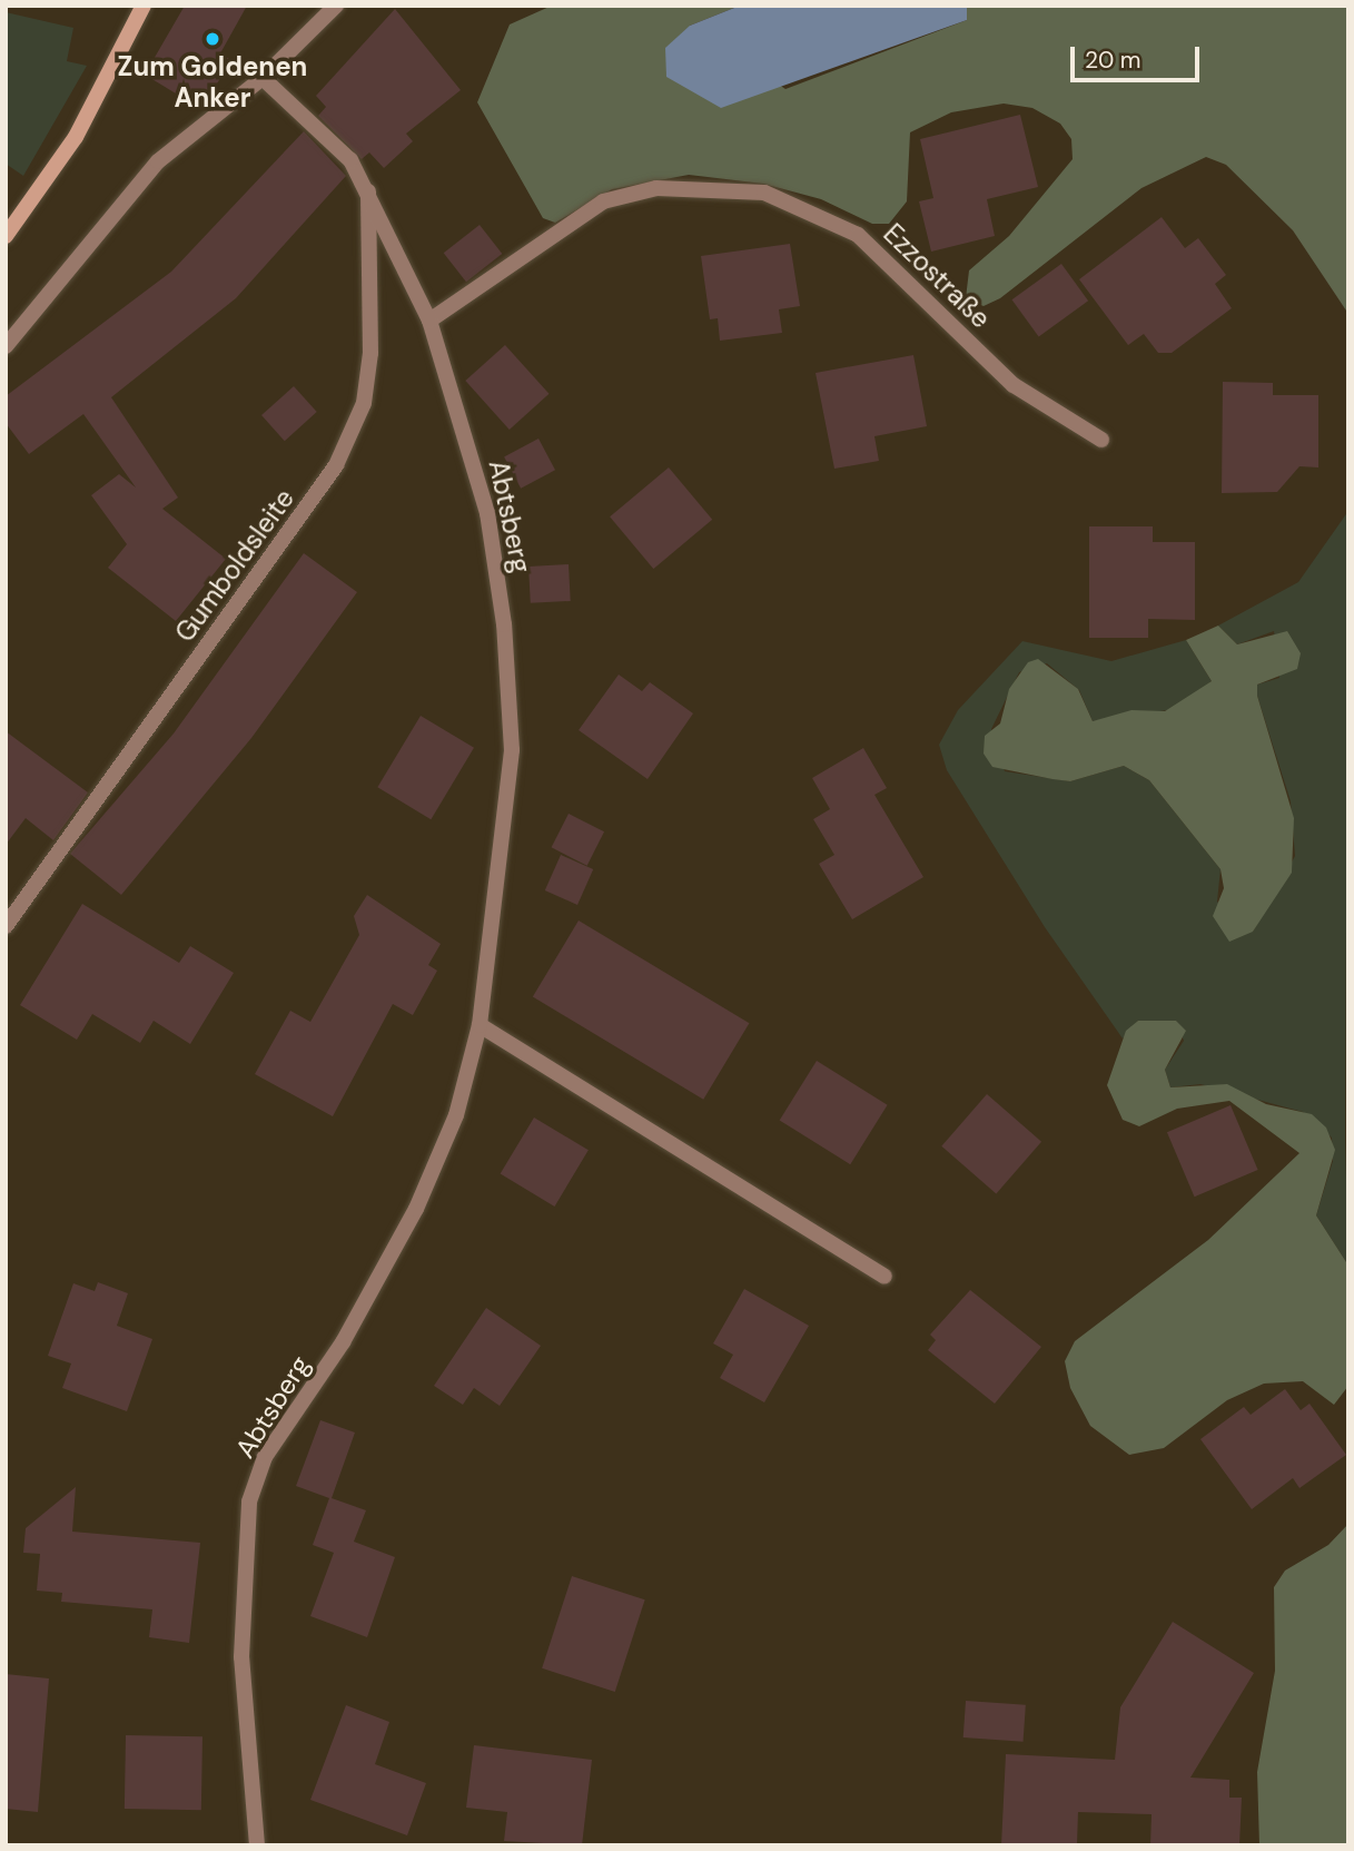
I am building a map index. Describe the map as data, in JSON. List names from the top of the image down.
{
  "streets": {
    "street": ["Ezzostraße", "Abtsberg", "Gumboldsleite"]
  },
  "crossings": [
    ["Ezzostraße", "Abtsberg"],
    ["Abtsberg", "Gumboldsleite"]
  ],
  "places": ["Zum Goldenen Anker"],
  "scale_bar": "20 m"
}
